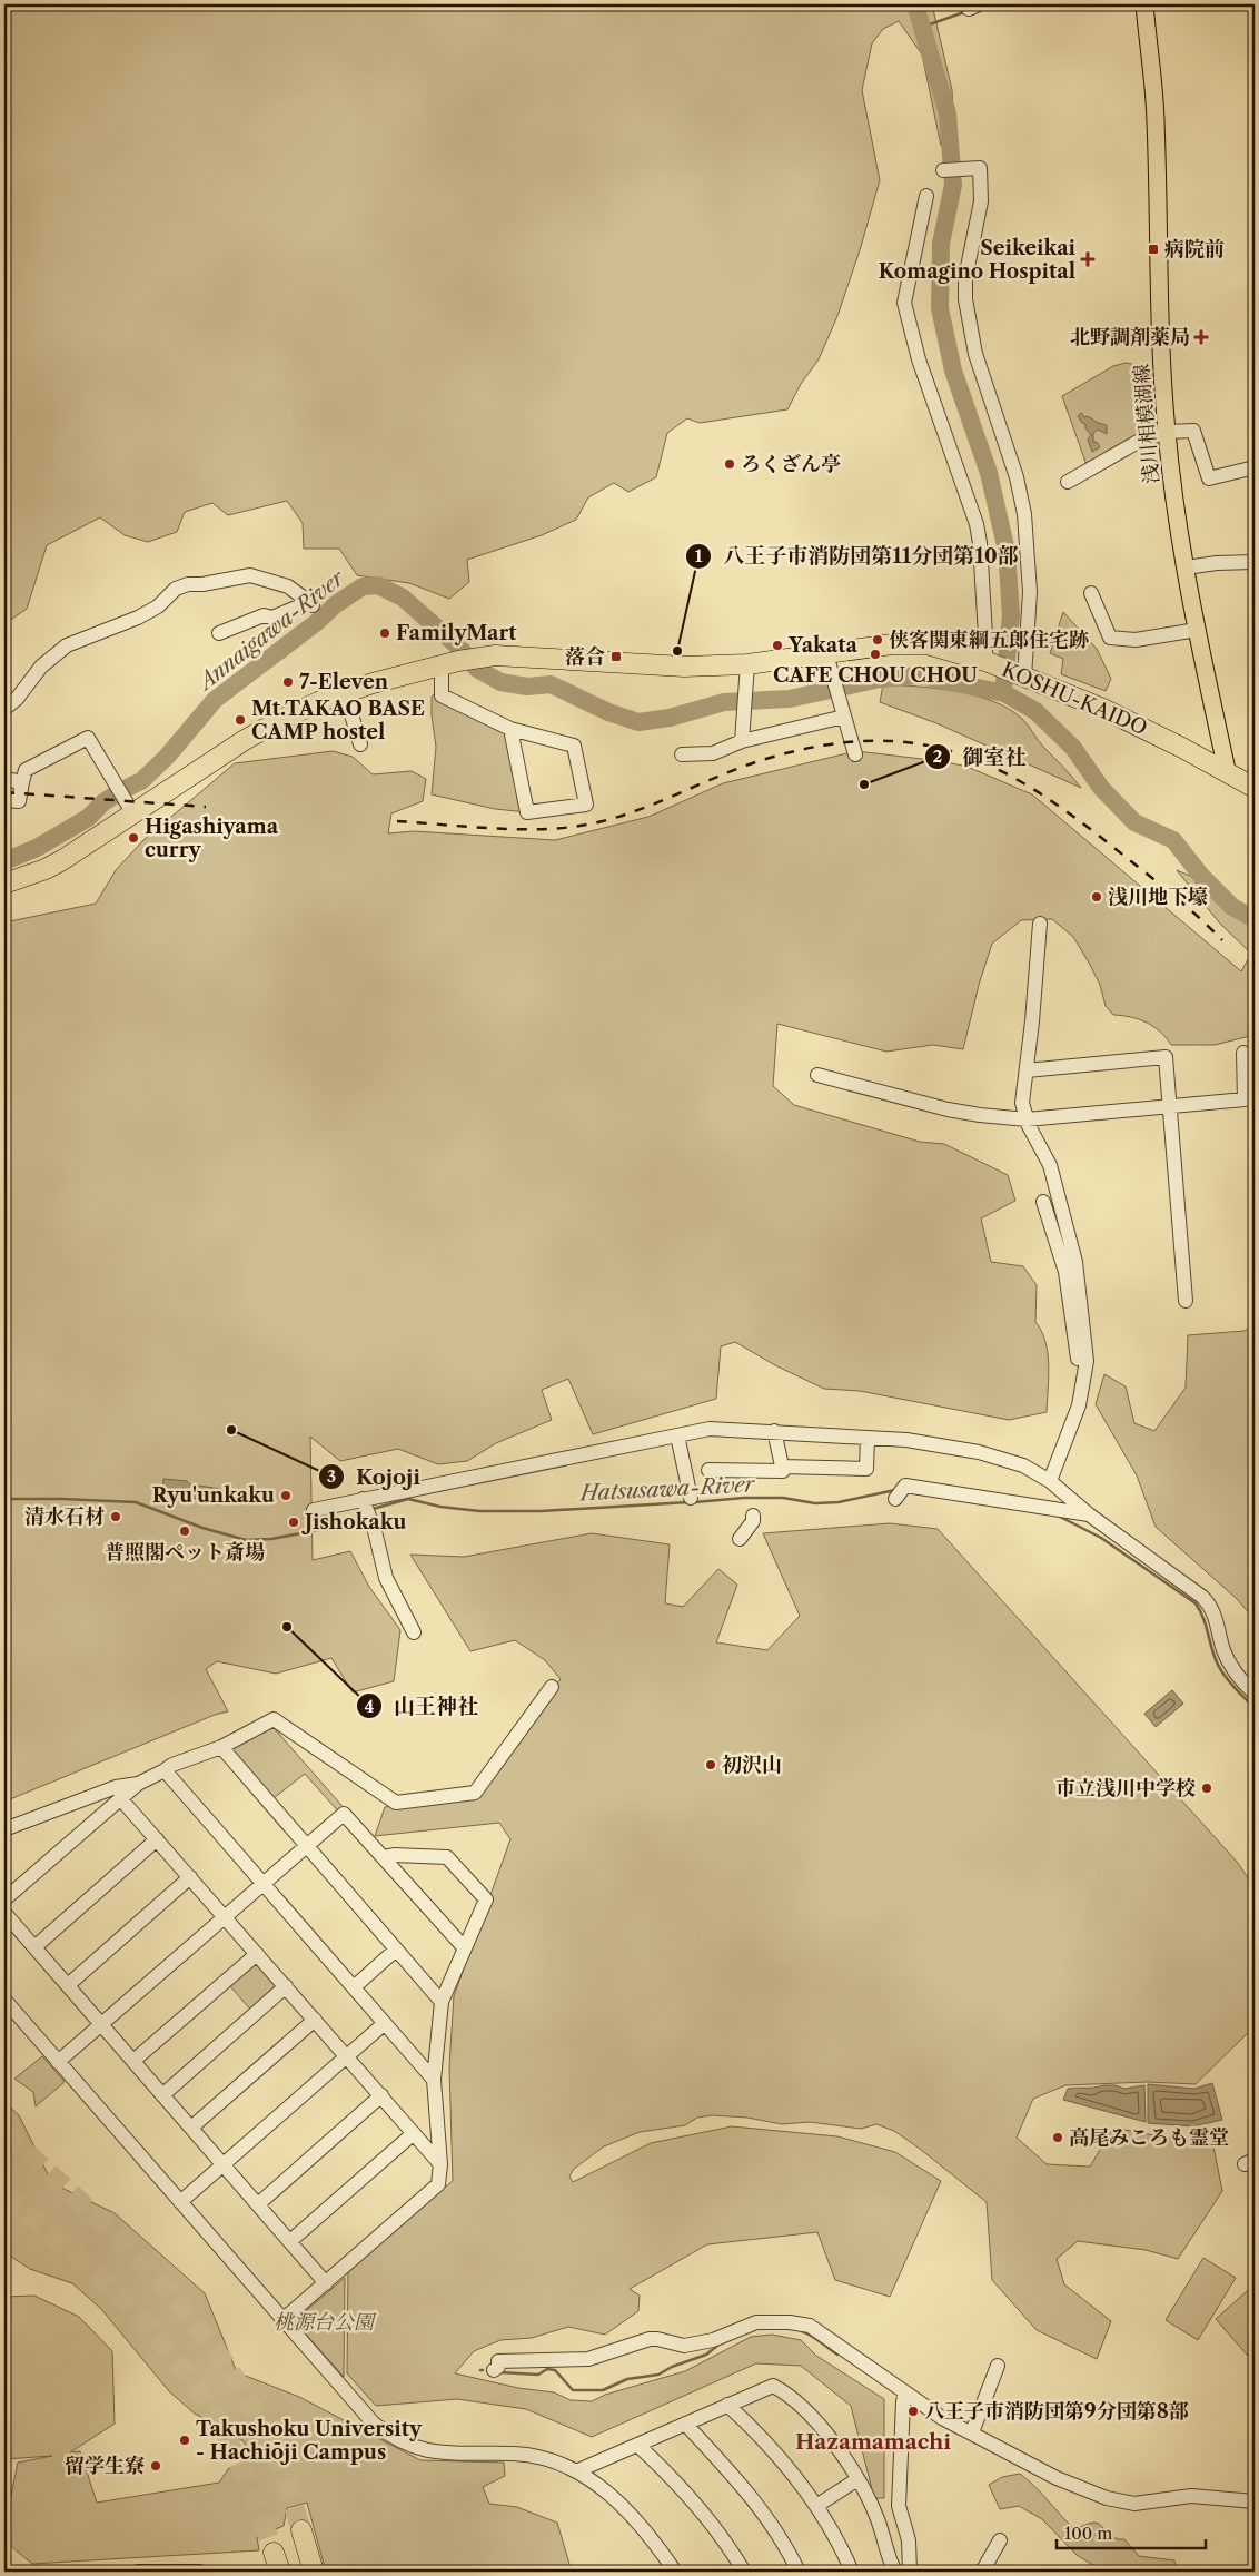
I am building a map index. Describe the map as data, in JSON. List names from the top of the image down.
{
  "streets": {
    "highway": ["KOSHU-KAIDO"],
    "main road": ["浅川相模湖線"]
  },
  "crossings": [
    ["浅川相模湖線", "KOSHU-KAIDO"]
  ],
  "districts": ["Hazamamachi"],
  "water": ["Annaigawa-River", "Hatsusawa-River"],
  "parks": ["桃源台公園"],
  "places": {
    "transit": ["病院前", "落合"],
    "health": ["Seikeikai Komagino Hospital", "北野調剤薬局"],
    "other": [
      "ろくざん亭",
      "FamilyMart",
      "侠客関東綱五郎住宅跡",
      "Yakata",
      "八王子市消防団第11分団第10部",
      "CAFE CHOU CHOU",
      "7-Eleven",
      "Mt.TAKAO BASE CAMP hostel",
      "御室社",
      "Higashiyama curry",
      "浅川地下壕",
      "Kojoji",
      "Ryu'unkaku",
      "清水石材",
      "Jishokaku",
      "普照閣ペット斎場",
      "山王神社",
      "初沢山",
      "市立浅川中学校",
      "高尾みころも霊堂",
      "八王子市消防団第9分団第8部",
      "Takushoku University - Hachiōji Campus",
      "留学生寮"
    ]
  },
  "scale_bar": "100 m"
}
